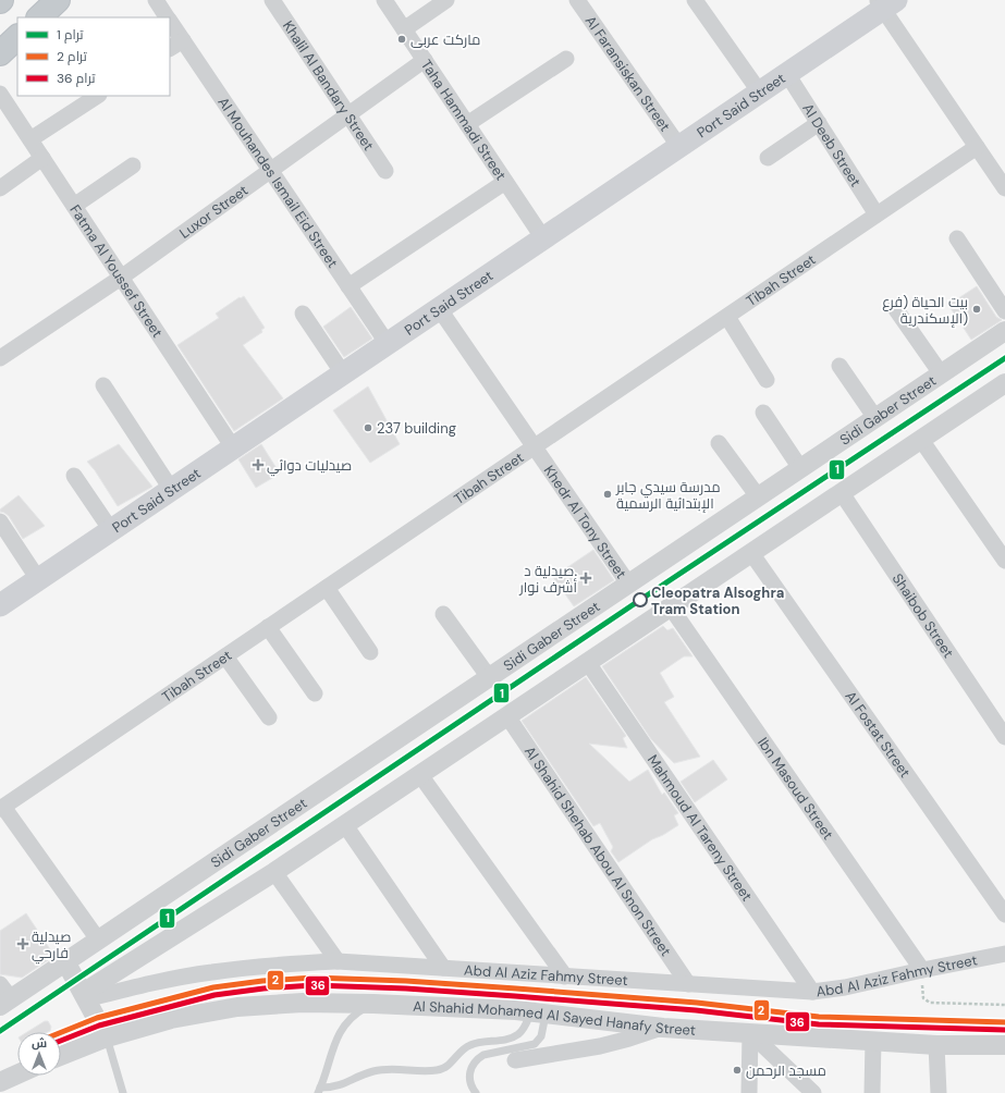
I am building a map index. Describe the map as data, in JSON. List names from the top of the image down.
{
  "streets": {
    "main road": ["Port Said Street"],
    "street": [
      "Al Faransiskan Street",
      "Khalil Al Bandary Street",
      "Taha Hammadi Street",
      "Al Deeb Street",
      "Al Mouhandes Ismail Eid Street",
      "Luxor Street",
      "Fatma Al Youssef Street",
      "Tibah Street",
      "Sidi Gaber Street",
      "Khedr Al Tony Street",
      "Shaibob Street",
      "Al Fostat Street",
      "Ibn Masoud Street",
      "Mahmoud Al Tareny Street",
      "Al Shahid Shehab Abou Al Snon Street",
      "Abd Al Aziz Fahmy Street",
      "Al Shahid Mohamed Al Sayed Hanafy Street"
    ]
  },
  "crossings": [
    ["Al Faransiskan Street", "Port Said Street"],
    ["Khalil Al Bandary Street", "Luxor Street"],
    ["Port Said Street", "Taha Hammadi Street"],
    ["Port Said Street", "Al Deeb Street"],
    ["Port Said Street", "Al Mouhandes Ismail Eid Street"],
    ["Port Said Street", "Fatma Al Youssef Street"],
    ["Port Said Street", "Khedr Al Tony Street"],
    ["Taha Hammadi Street", "Luxor Street"],
    ["Al Deeb Street", "Tibah Street"],
    ["Al Mouhandes Ismail Eid Street", "Luxor Street"],
    ["Luxor Street", "Fatma Al Youssef Street"],
    ["Tibah Street", "Khedr Al Tony Street"],
    ["Sidi Gaber Street", "Khedr Al Tony Street"],
    ["Ibn Masoud Street", "Abd Al Aziz Fahmy Street"],
    ["Mahmoud Al Tareny Street", "Abd Al Aziz Fahmy Street"],
    ["Al Shahid Shehab Abou Al Snon Street", "Abd Al Aziz Fahmy Street"]
  ],
  "places": {
    "other": [
      "ماركت عربى",
      "بيت الحياة (فرع الإسكندرية)",
      "237 building",
      "مدرسة سيدي جابر الإبتدائية الرسمية",
      "Cleopatra Alsoghra Tram Station",
      "مسجد الرحمن"
    ],
    "health": ["صيدليات دوائي", "صيدلية د. أشرف نوار", "صيدلية فارحي"]
  },
  "lines": ["tram line 1", "tram line 2", "tram line 36"],
  "legend": ["ترام 1", "ترام 2", "ترام 36"],
  "north": "top"
}
